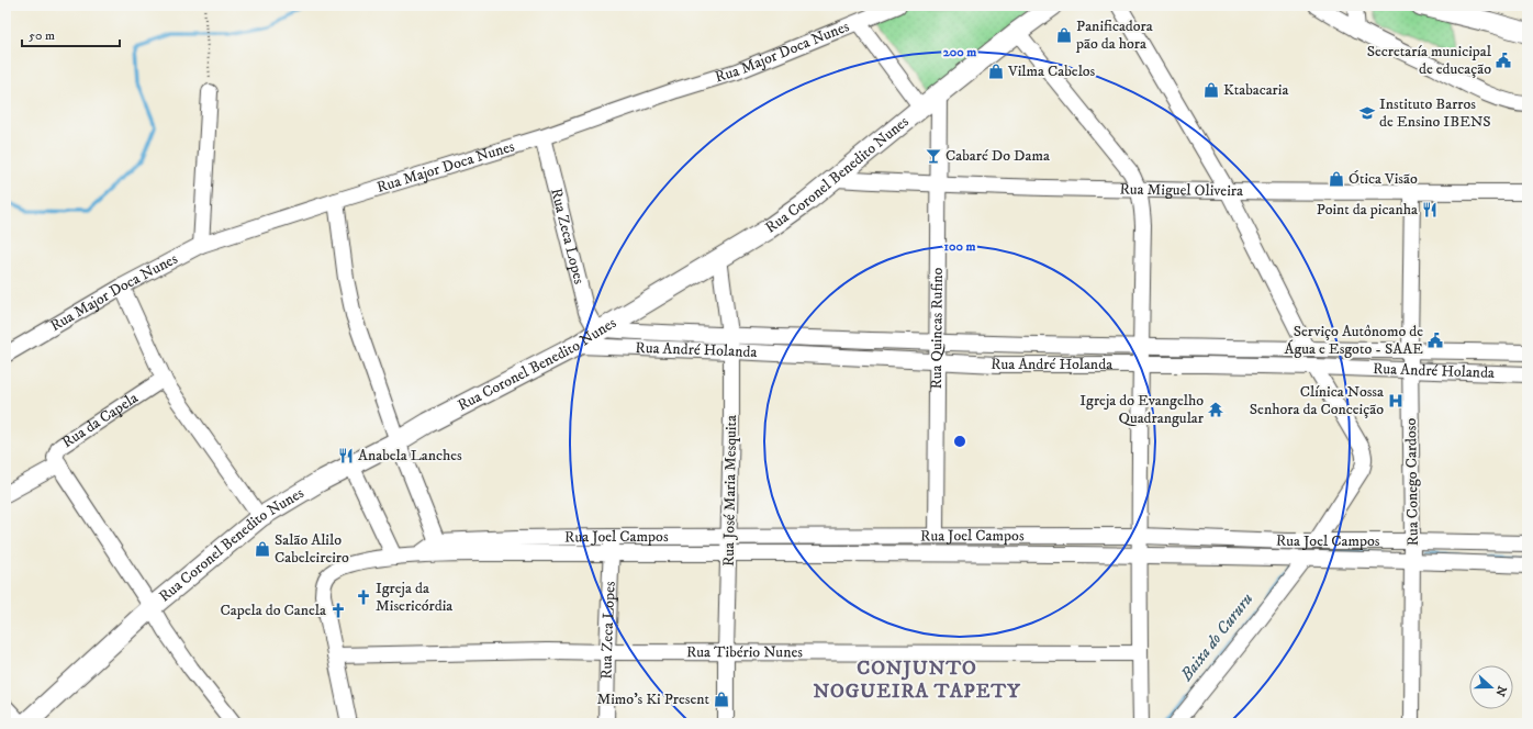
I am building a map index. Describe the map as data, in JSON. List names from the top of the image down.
{
  "streets": {
    "street": [
      "Rua Major Doca Nunes",
      "Rua Coronel Benedito Nunes",
      "Rua Miguel Oliveira",
      "Rua Zeca Lopes",
      "Rua Quincas Rufino",
      "Rua André Holanda",
      "Rua da Capela",
      "Rua Conego Cardoso",
      "Rua José Maria Mesquita",
      "Rua Joel Campos",
      "Rua Tibério Nunes"
    ]
  },
  "crossings": [
    ["Rua Major Doca Nunes", "Rua Zeca Lopes"],
    ["Rua Coronel Benedito Nunes", "Rua Miguel Oliveira"],
    ["Rua Coronel Benedito Nunes", "Rua Zeca Lopes"],
    ["Rua Coronel Benedito Nunes", "Rua Quincas Rufino"],
    ["Rua Coronel Benedito Nunes", "Rua André Holanda"],
    ["Rua Coronel Benedito Nunes", "Rua José Maria Mesquita"],
    ["Rua Miguel Oliveira", "Rua Quincas Rufino"],
    ["Rua Miguel Oliveira", "Rua Conego Cardoso"],
    ["Rua Zeca Lopes", "Rua André Holanda"],
    ["Rua Zeca Lopes", "Rua Joel Campos"],
    ["Rua Zeca Lopes", "Rua Tibério Nunes"],
    ["Rua Quincas Rufino", "Rua André Holanda"],
    ["Rua Quincas Rufino", "Rua Joel Campos"],
    ["Rua André Holanda", "Rua Conego Cardoso"],
    ["Rua André Holanda", "Rua José Maria Mesquita"],
    ["Rua Conego Cardoso", "Rua Joel Campos"],
    ["Rua José Maria Mesquita", "Rua Joel Campos"],
    ["Rua José Maria Mesquita", "Rua Tibério Nunes"]
  ],
  "districts": ["CONJUNTO NOGUEIRA TAPETY"],
  "water": ["Baixa do Cururu"],
  "places": {
    "shop": [
      "Panificadora pão da hora",
      "Vilma Cabelos",
      "Ktabacaria",
      "Ótica Visão",
      "Salão Alilo Cabeleireiro",
      "Mimo's Ki Present"
    ],
    "public building": ["Secretaría municipal de educação", "Serviço Autônomo de Água e Esgoto - SAAE"],
    "school or university": ["Instituto Barros de Ensino IBENS"],
    "bar": ["Cabaré Do Dama"],
    "restaurant": ["Point da picanha", "Anabela Lanches"],
    "hospital": ["Clínica Nossa Senhora da Conceição"],
    "temple": ["Igreja do Evangelho Quadrangular"],
    "church": ["Igreja da Misericórdia", "Capela do Canela"]
  },
  "scale_bar": "50 m",
  "north": "right",
  "rings": ["200 m", "100 m"]
}
